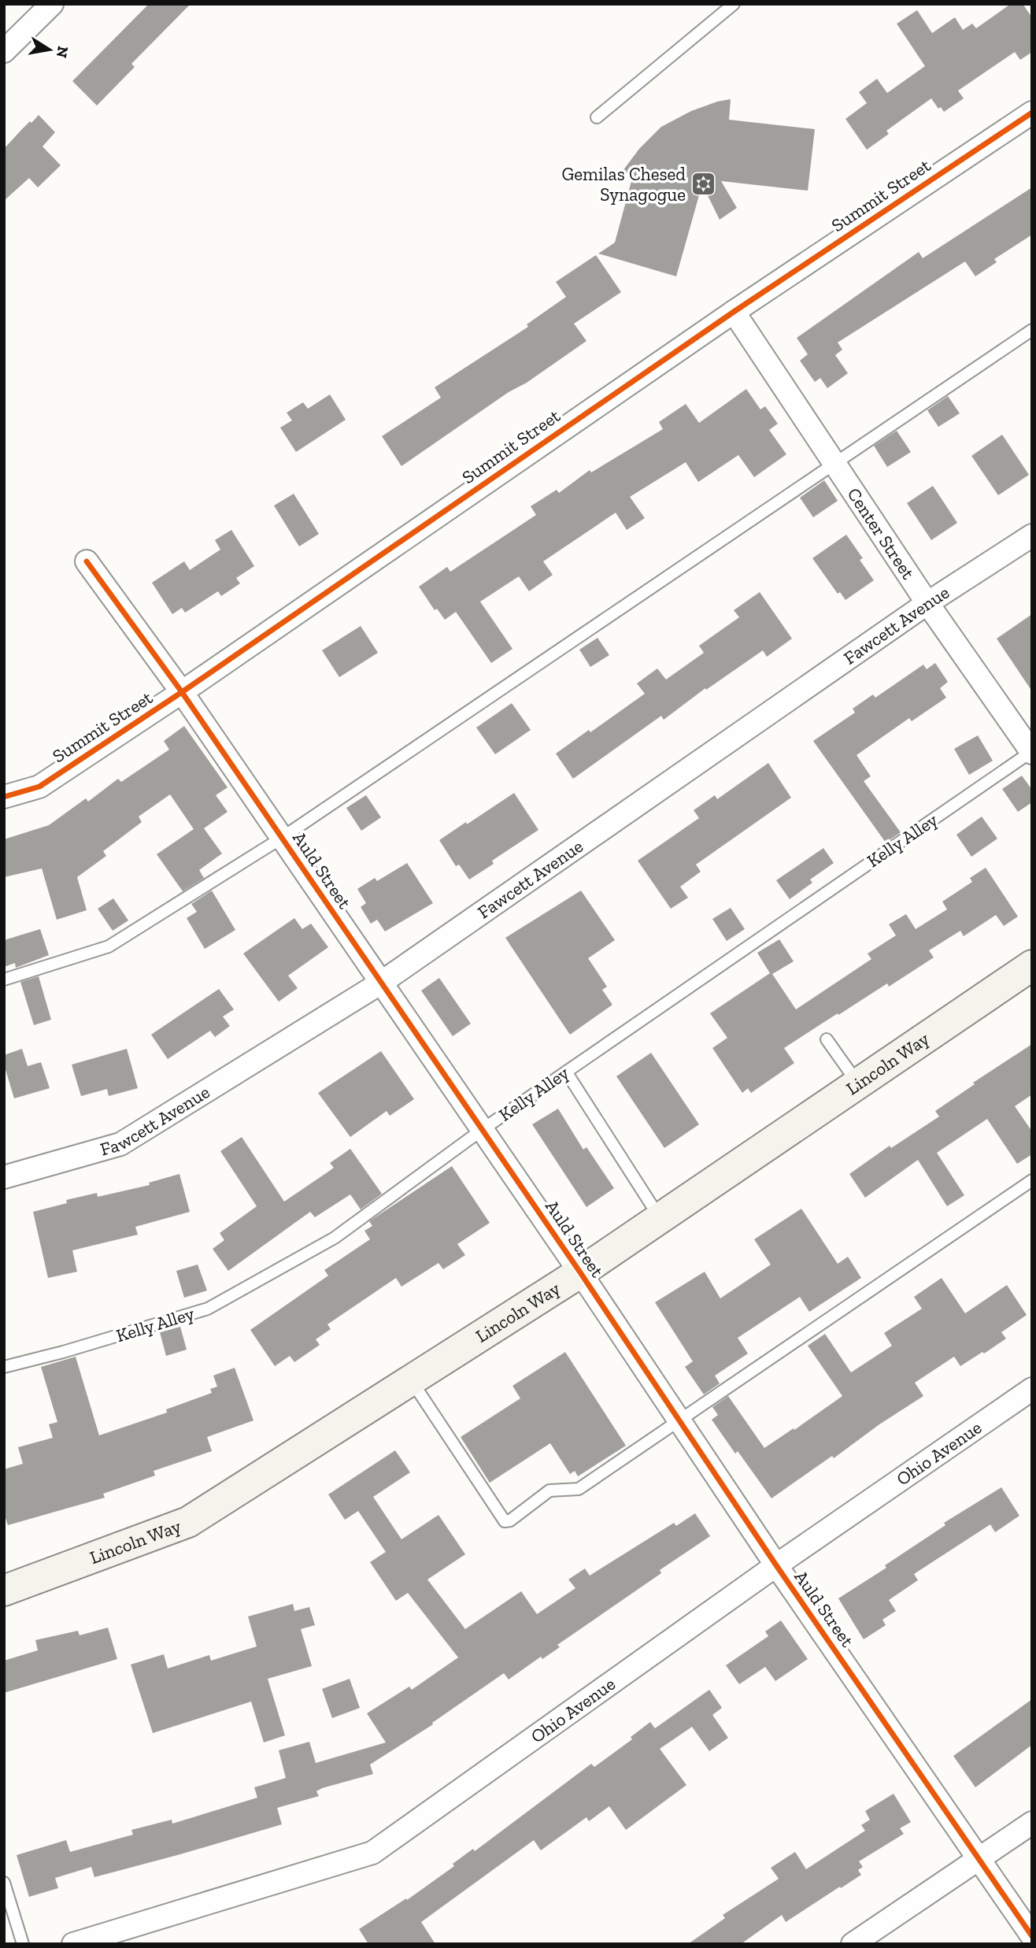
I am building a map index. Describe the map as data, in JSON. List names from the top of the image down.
{
  "streets": {
    "main road": ["Lincoln Way"],
    "street": [
      "Summit Street",
      "Center Street",
      "Fawcett Avenue",
      "Auld Street",
      "Ohio Avenue"
    ],
    "lane": ["Kelly Alley"]
  },
  "crossings": [
    ["Summit Street", "Center Street"],
    ["Summit Street", "Auld Street"],
    ["Center Street", "Fawcett Avenue"],
    ["Center Street", "Kelly Alley"],
    ["Fawcett Avenue", "Auld Street"],
    ["Kelly Alley", "Auld Street"],
    ["Auld Street", "Lincoln Way"],
    ["Auld Street", "Ohio Avenue"]
  ],
  "places": {
    "synagogue": ["Gemilas Chesed Synagogue"]
  },
  "north": "right"
}
